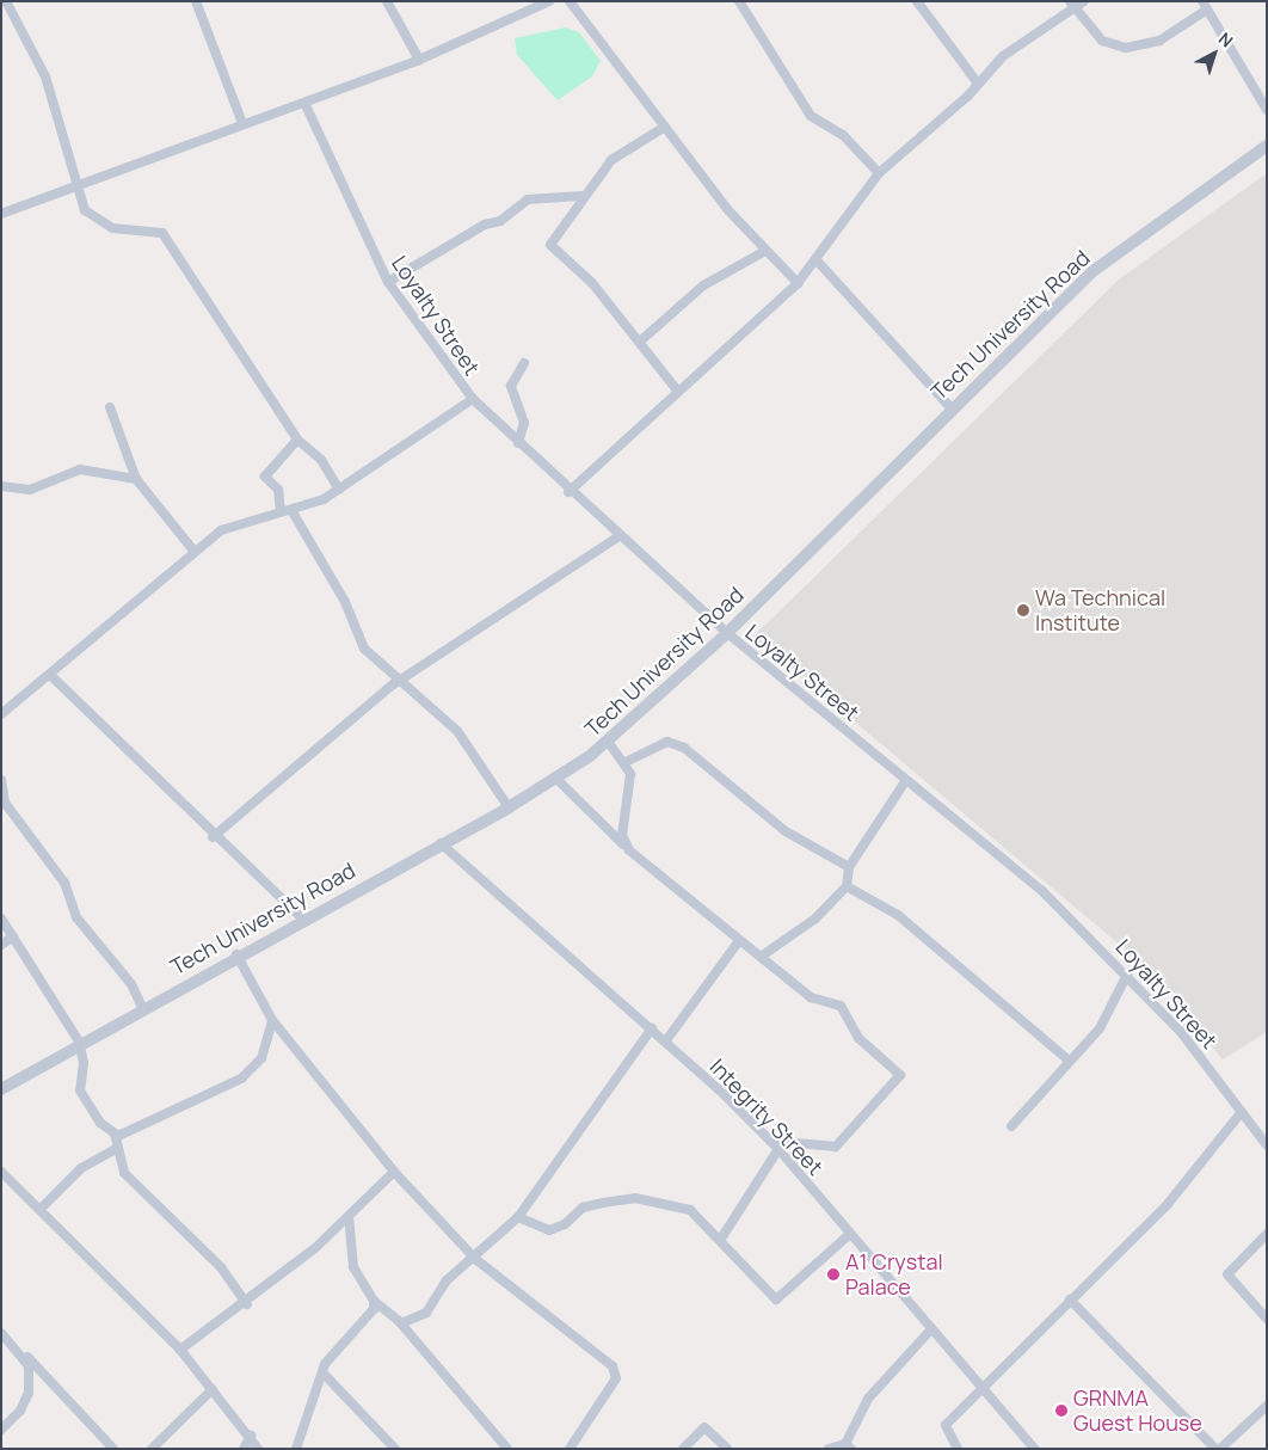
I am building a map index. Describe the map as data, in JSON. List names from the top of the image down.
{
  "streets": {
    "street": ["Loyalty Street", "Tech University Road", "Integrity Street"]
  },
  "crossings": [
    ["Loyalty Street", "Tech University Road"],
    ["Tech University Road", "Integrity Street"]
  ],
  "places": ["Wa Technical Institute", "A1 Crystal Palace", "GRNMA Guest House"],
  "north": "top right"
}
